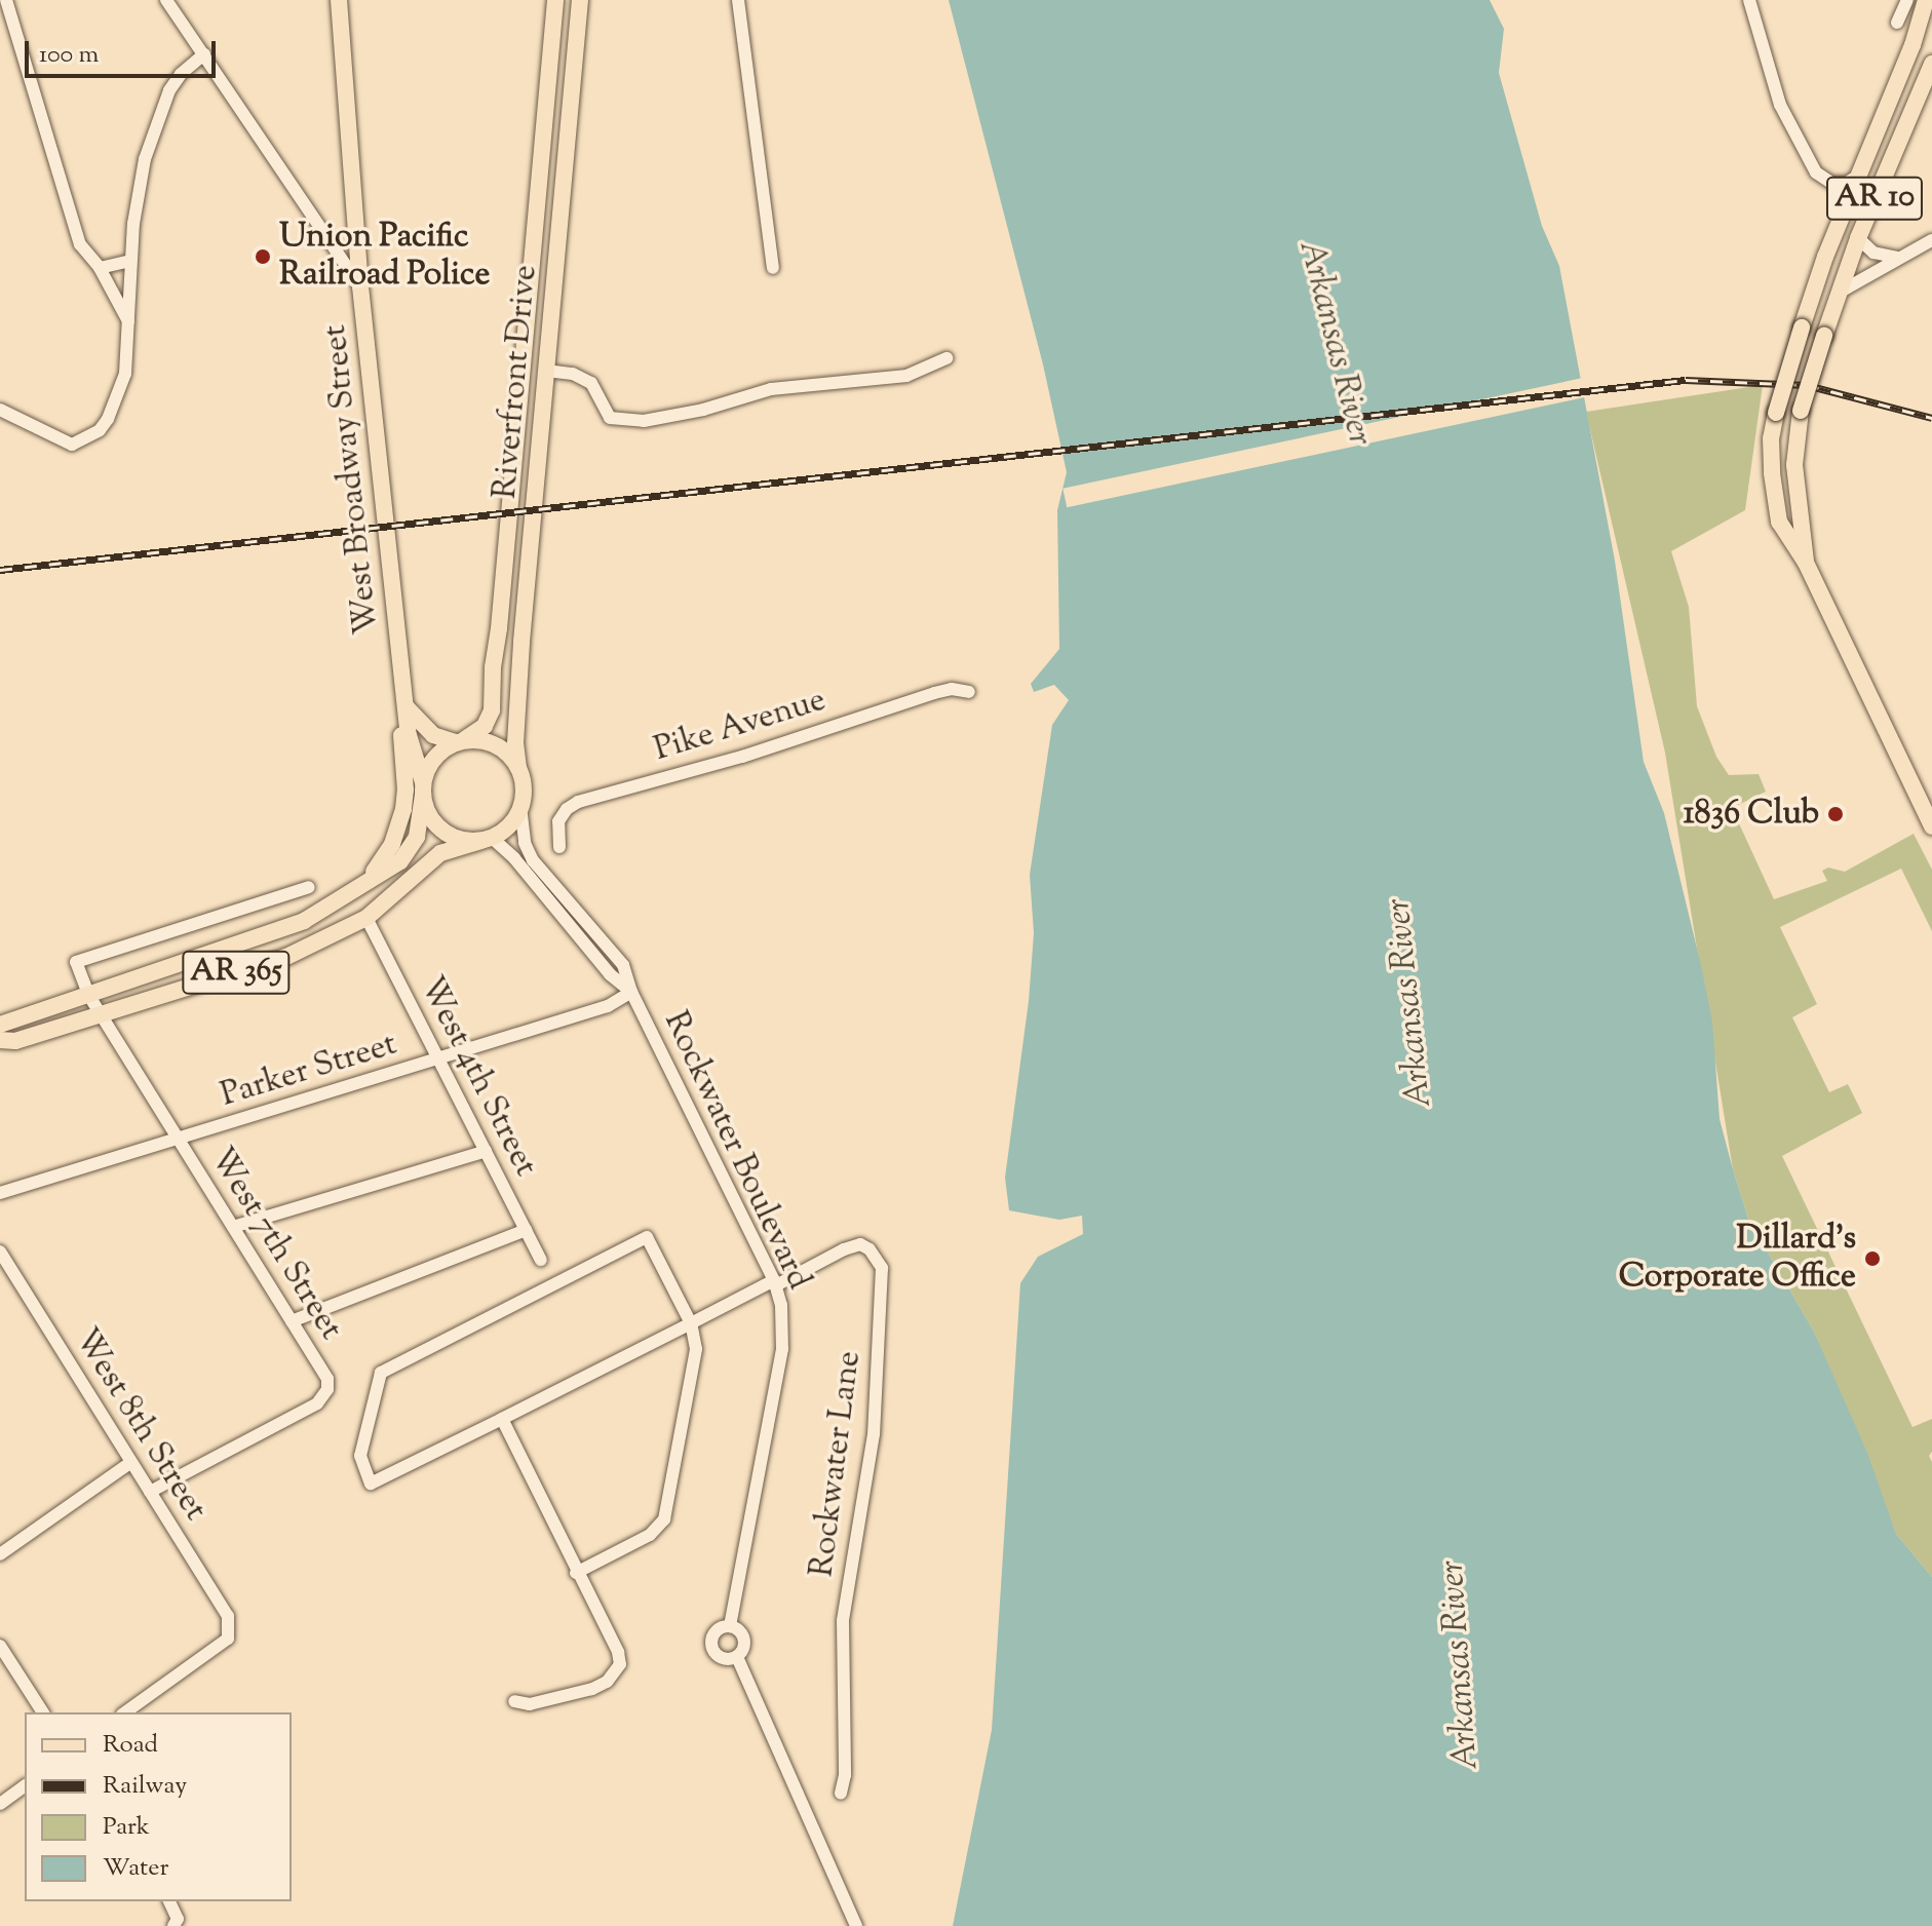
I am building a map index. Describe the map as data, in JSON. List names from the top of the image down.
{
  "streets": {
    "main road": [
      "AR 10",
      "Riverfront Drive",
      "West Broadway Street",
      "AR 365"
    ],
    "street": [
      "Pike Avenue",
      "Parker Street",
      "West 4th Street",
      "Rockwater Boulevard",
      "West 7th Street",
      "West 8th Street",
      "Rockwater Lane"
    ]
  },
  "crossings": [
    ["Riverfront Drive", "West Broadway Street"],
    ["Riverfront Drive", "AR 365"],
    ["Riverfront Drive", "Rockwater Boulevard"],
    ["West Broadway Street", "AR 365"],
    ["West Broadway Street", "Rockwater Boulevard"],
    ["AR 365", "West 4th Street"],
    ["AR 365", "Rockwater Boulevard"],
    ["AR 365", "West 7th Street"],
    ["Parker Street", "West 4th Street"],
    ["Parker Street", "Rockwater Boulevard"],
    ["Parker Street", "West 7th Street"],
    ["Rockwater Boulevard", "Rockwater Lane"],
    ["West 7th Street", "West 8th Street"]
  ],
  "water": ["Arkansas River"],
  "places": ["Union Pacific Railroad Police", "1836 Club", "Dillard's Corporate Office"],
  "legend": [
    "Road",
    "Railway",
    "Park",
    "Water"
  ],
  "scale_bar": "100 m"
}
